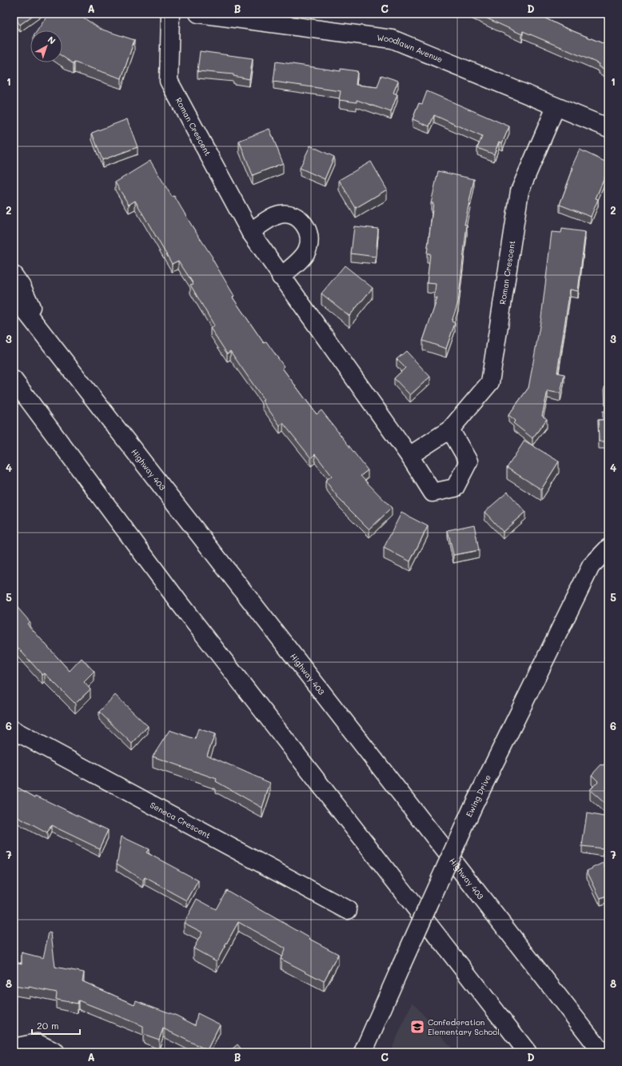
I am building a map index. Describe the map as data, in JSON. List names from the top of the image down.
{
  "streets": {
    "main road": [
      "Woodlawn Avenue",
      "Roman Crescent",
      "Highway 403",
      "Ewing Drive",
      "Seneca Crescent"
    ]
  },
  "crossings": [
    ["Woodlawn Avenue", "Roman Crescent"]
  ],
  "places": {
    "school or university": ["Confederation Elementary School"]
  },
  "scale_bar": "20 m",
  "north": "top right",
  "grid": {
    "columns": [
      "A",
      "B",
      "C",
      "D"
    ],
    "rows": [
      "1",
      "2",
      "3",
      "4",
      "5",
      "6",
      "7",
      "8"
    ]
  }
}
